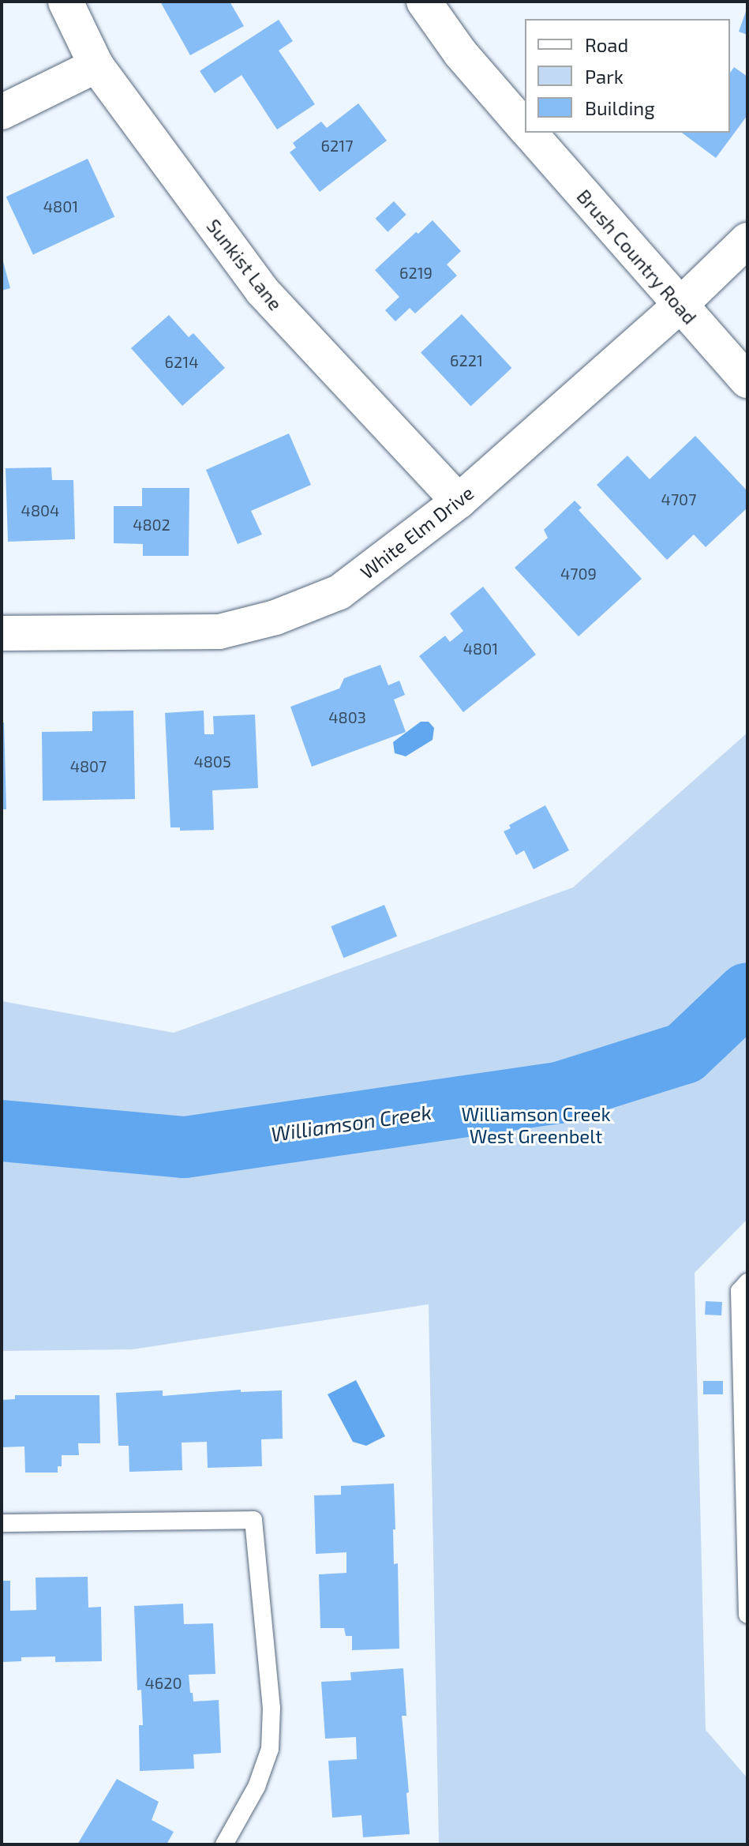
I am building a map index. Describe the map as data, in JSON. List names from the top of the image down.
{
  "streets": {
    "street": ["Brush Country Road", "Sunkist Lane", "White Elm Drive"]
  },
  "crossings": [
    ["Brush Country Road", "White Elm Drive"],
    ["Sunkist Lane", "White Elm Drive"]
  ],
  "water": ["Williamson Creek"],
  "parks": ["Williamson Creek West Greenbelt"],
  "house_numbers": [
    "6217",
    "4801",
    "6219",
    "6221",
    "6214",
    "4707",
    "4804",
    "4802",
    "4709",
    "4801",
    "4803",
    "4805",
    "4807",
    "4620"
  ],
  "legend": ["Road", "Park", "Building"]
}
